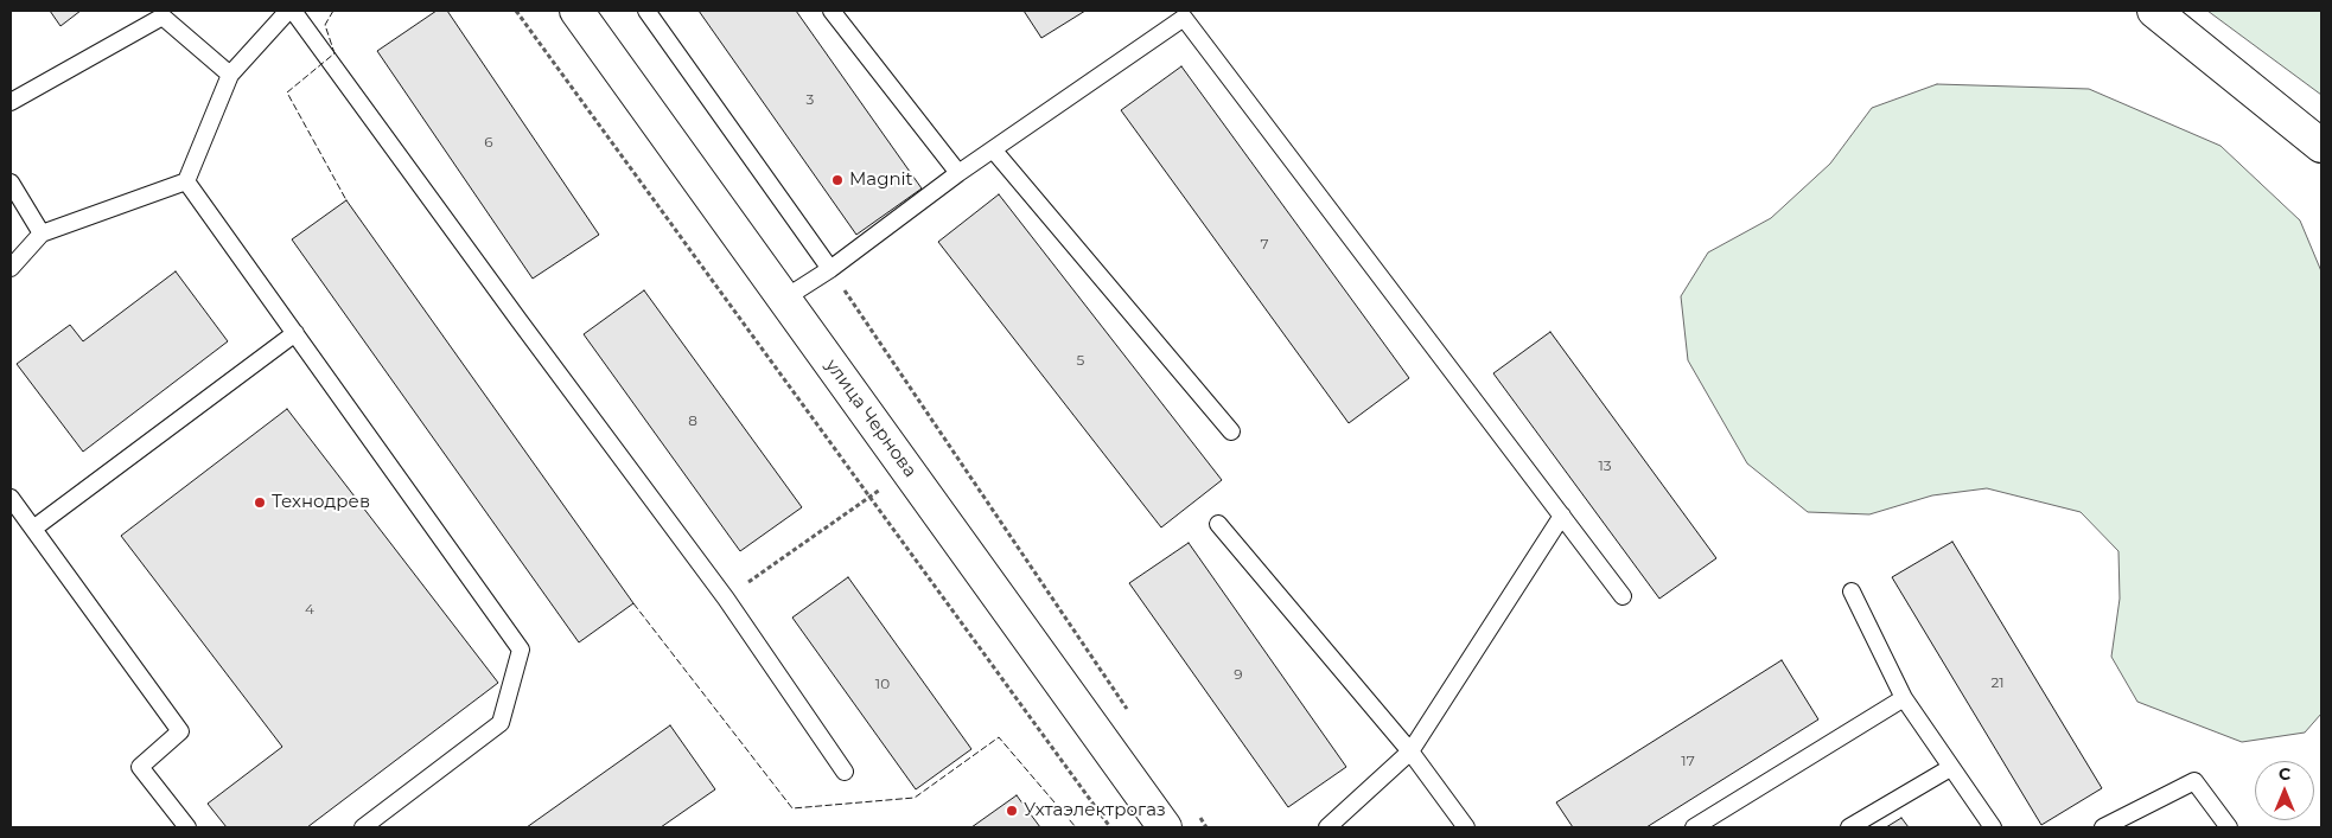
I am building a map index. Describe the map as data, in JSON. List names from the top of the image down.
{
  "streets": {
    "street": ["улица Чернова"]
  },
  "places": ["Magnit", "Технодрев", "Ухтаэлектрогаз"],
  "house_numbers": [
    "3",
    "6",
    "7",
    "5",
    "8",
    "13",
    "4",
    "9",
    "21",
    "10",
    "17"
  ],
  "north": "top"
}
